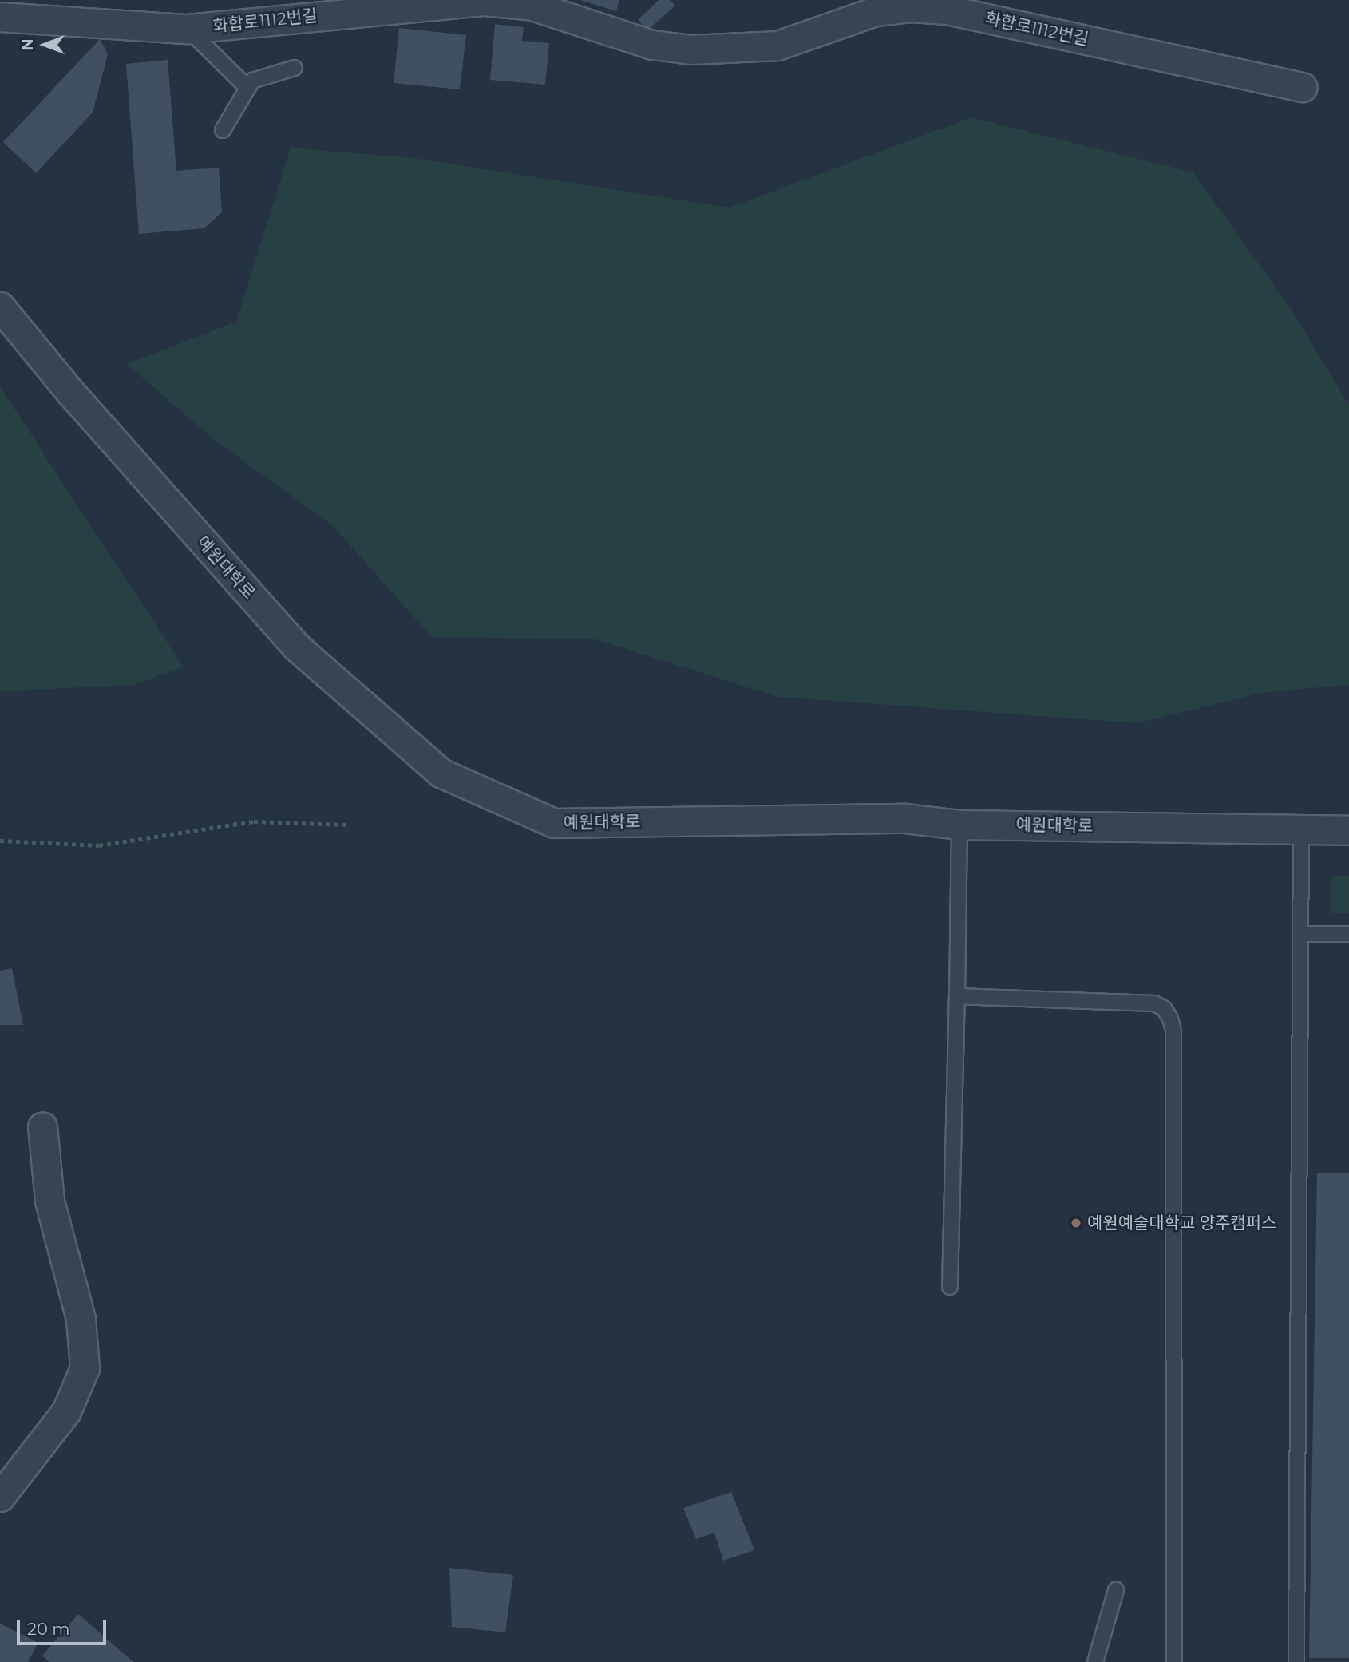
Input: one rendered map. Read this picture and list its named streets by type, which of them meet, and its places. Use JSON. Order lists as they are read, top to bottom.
{
  "streets": {
    "street": ["화합로1112번길", "예원대학로"]
  },
  "places": ["예원예술대학교 양주캠퍼스"],
  "scale_bar": "20 m",
  "north": "left"
}
